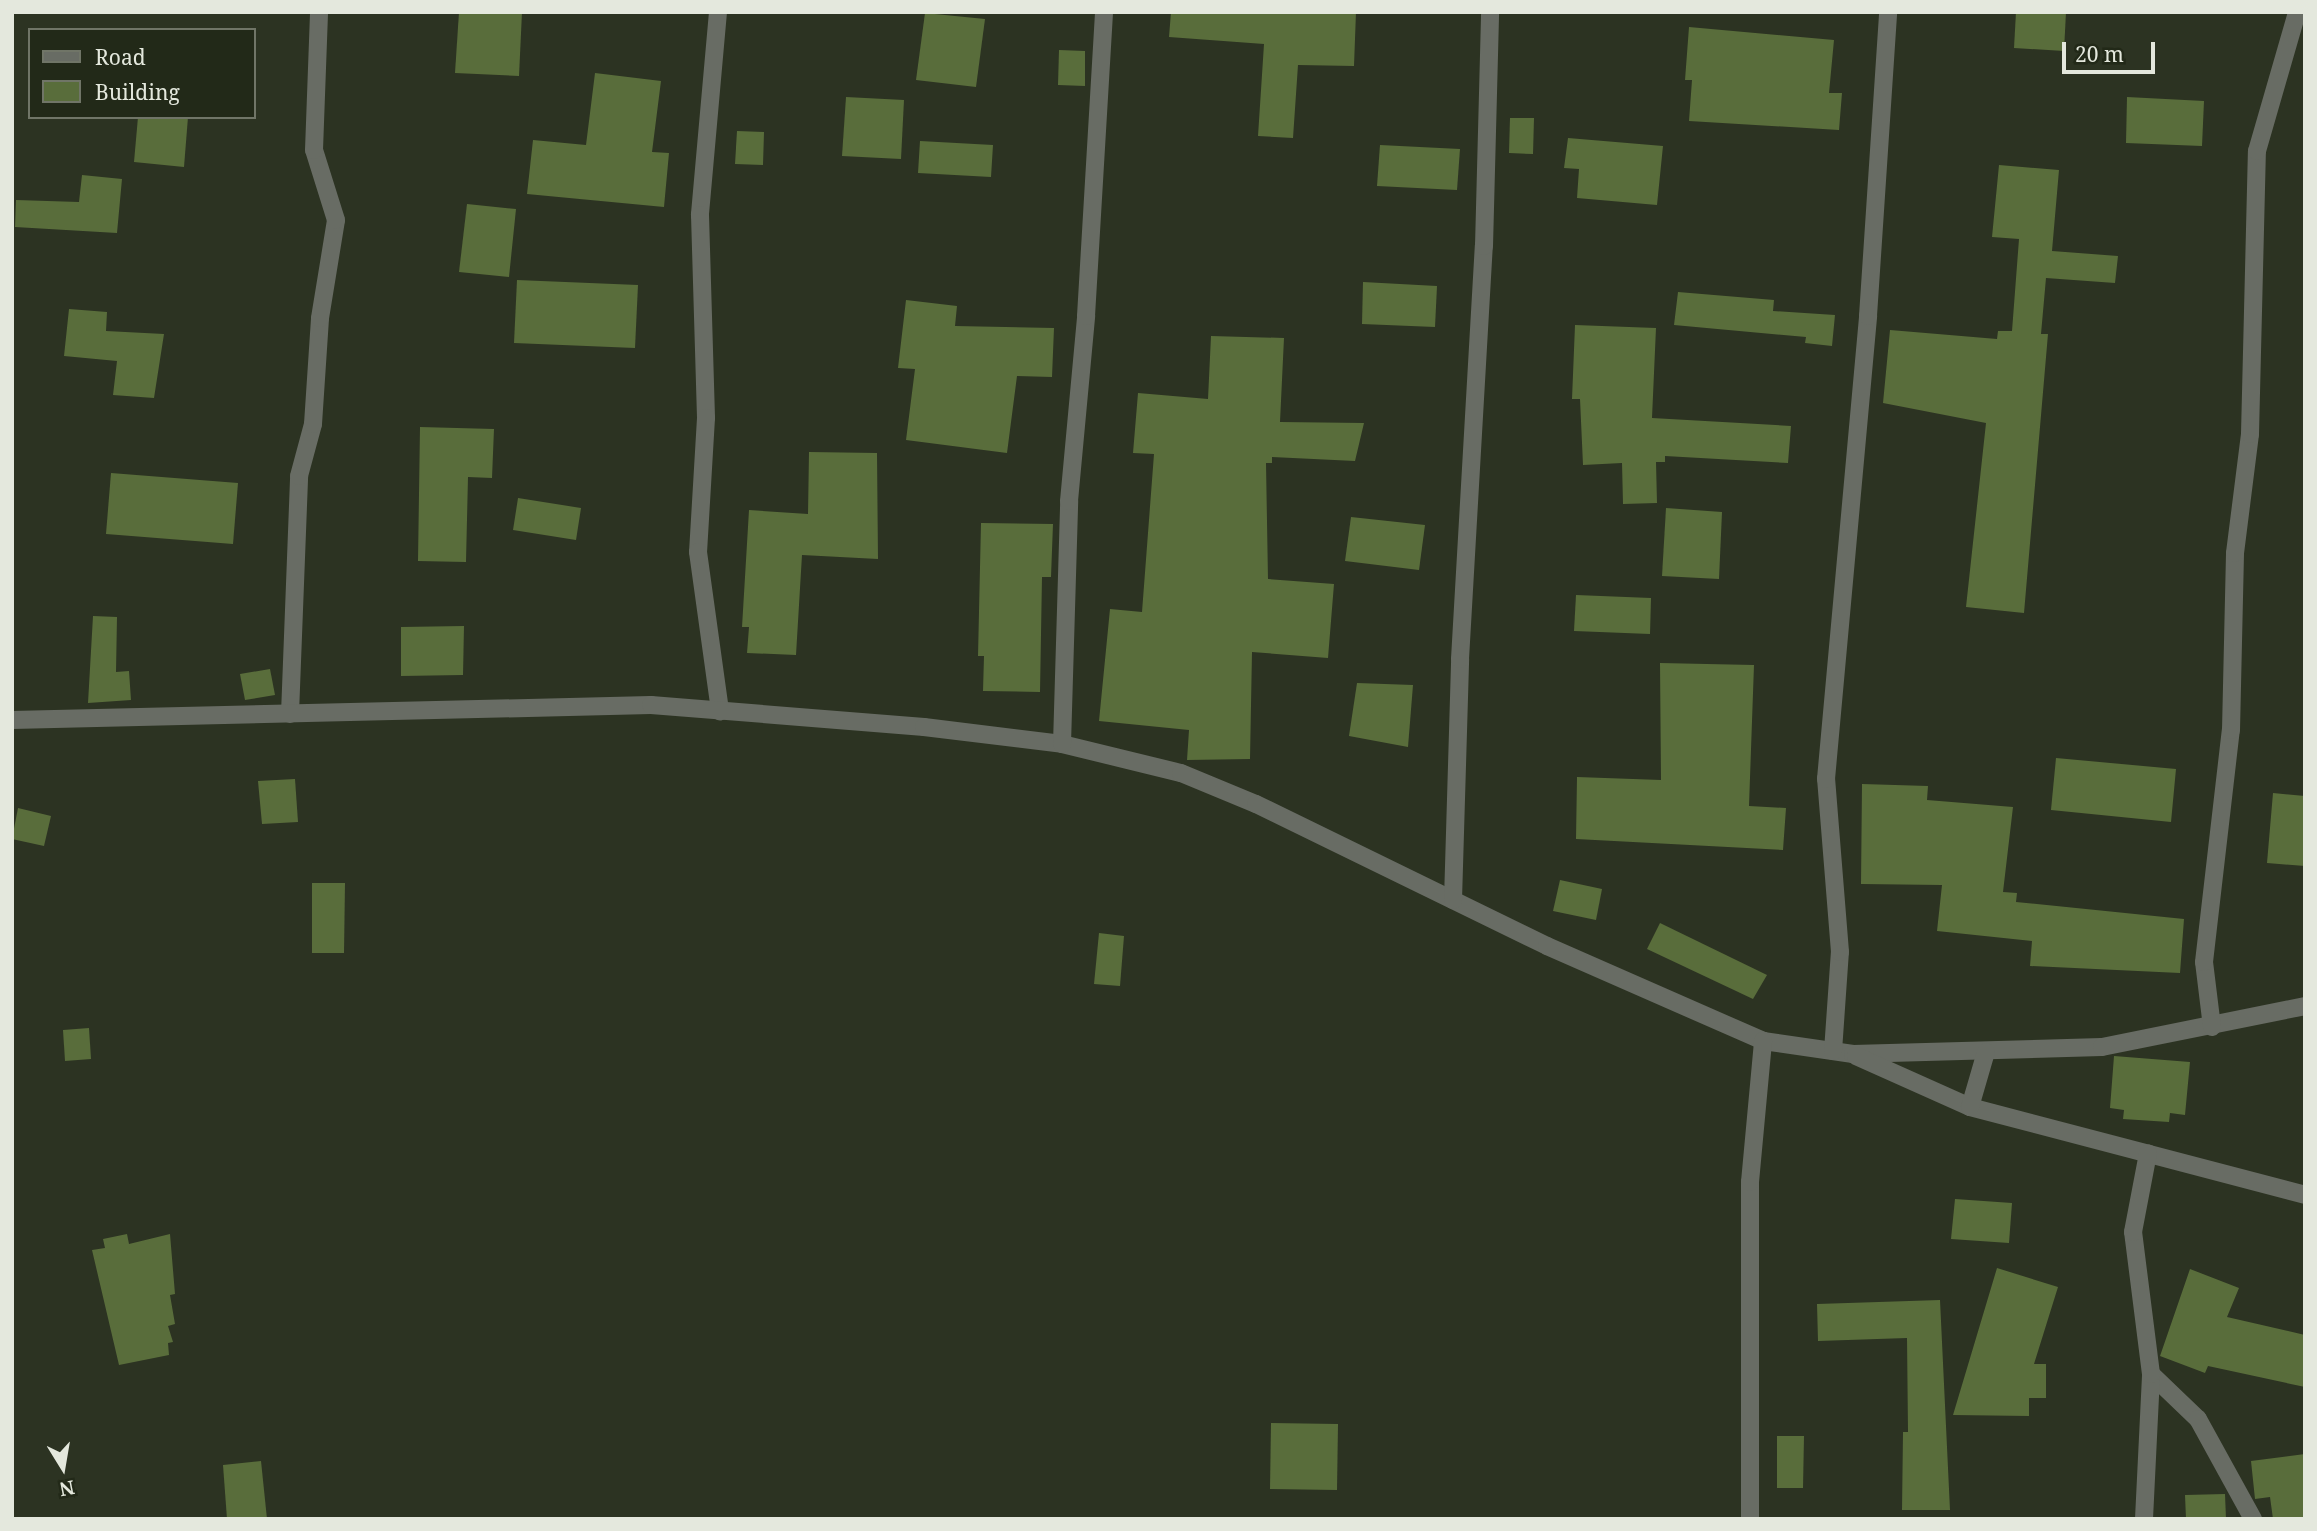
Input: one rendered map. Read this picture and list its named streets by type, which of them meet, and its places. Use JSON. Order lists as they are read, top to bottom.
{
  "legend": ["Road", "Building"],
  "scale_bar": "20 m",
  "north": "bottom"
}
